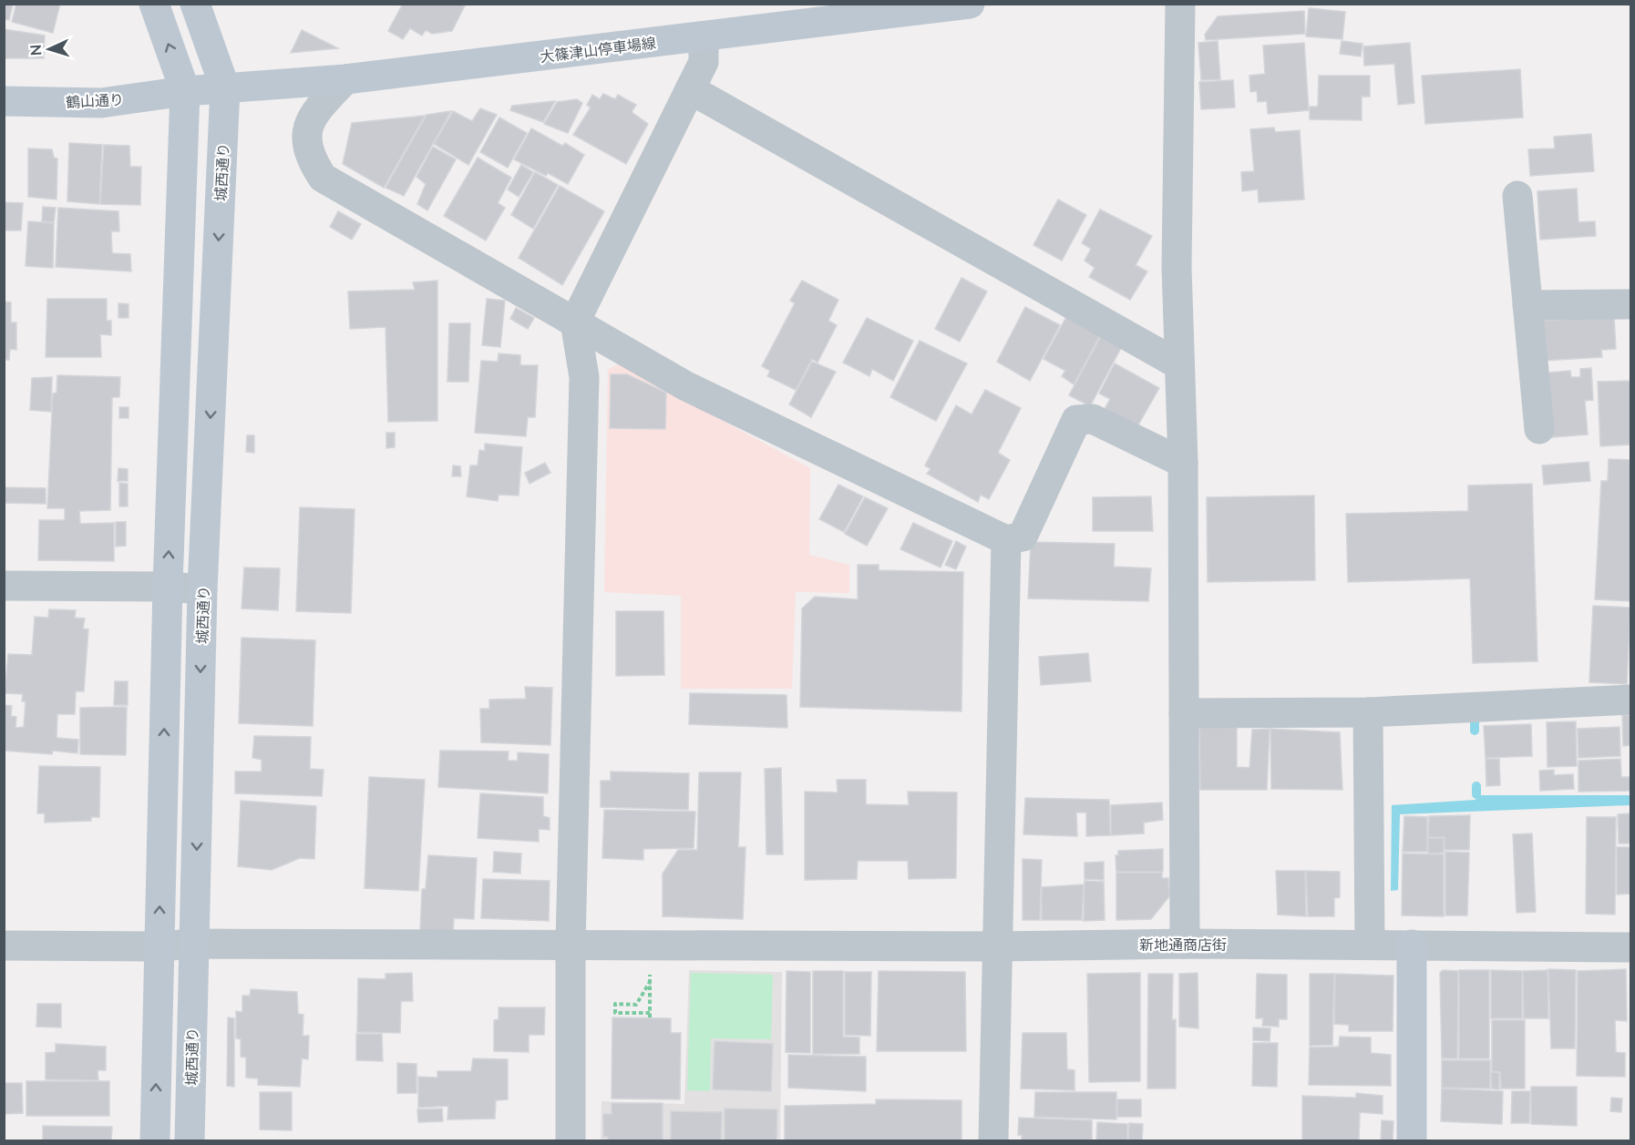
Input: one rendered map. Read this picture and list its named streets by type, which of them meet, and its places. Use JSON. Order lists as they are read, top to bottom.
{
  "streets": {
    "street": [
      "大篠津山停車場線",
      "鶴山通り",
      "城西通り",
      "新地通商店街"
    ]
  },
  "crossings": [
    ["大篠津山停車場線", "鶴山通り"],
    ["大篠津山停車場線", "城西通り"],
    ["城西通り", "新地通商店街"]
  ],
  "north": "left"
}
